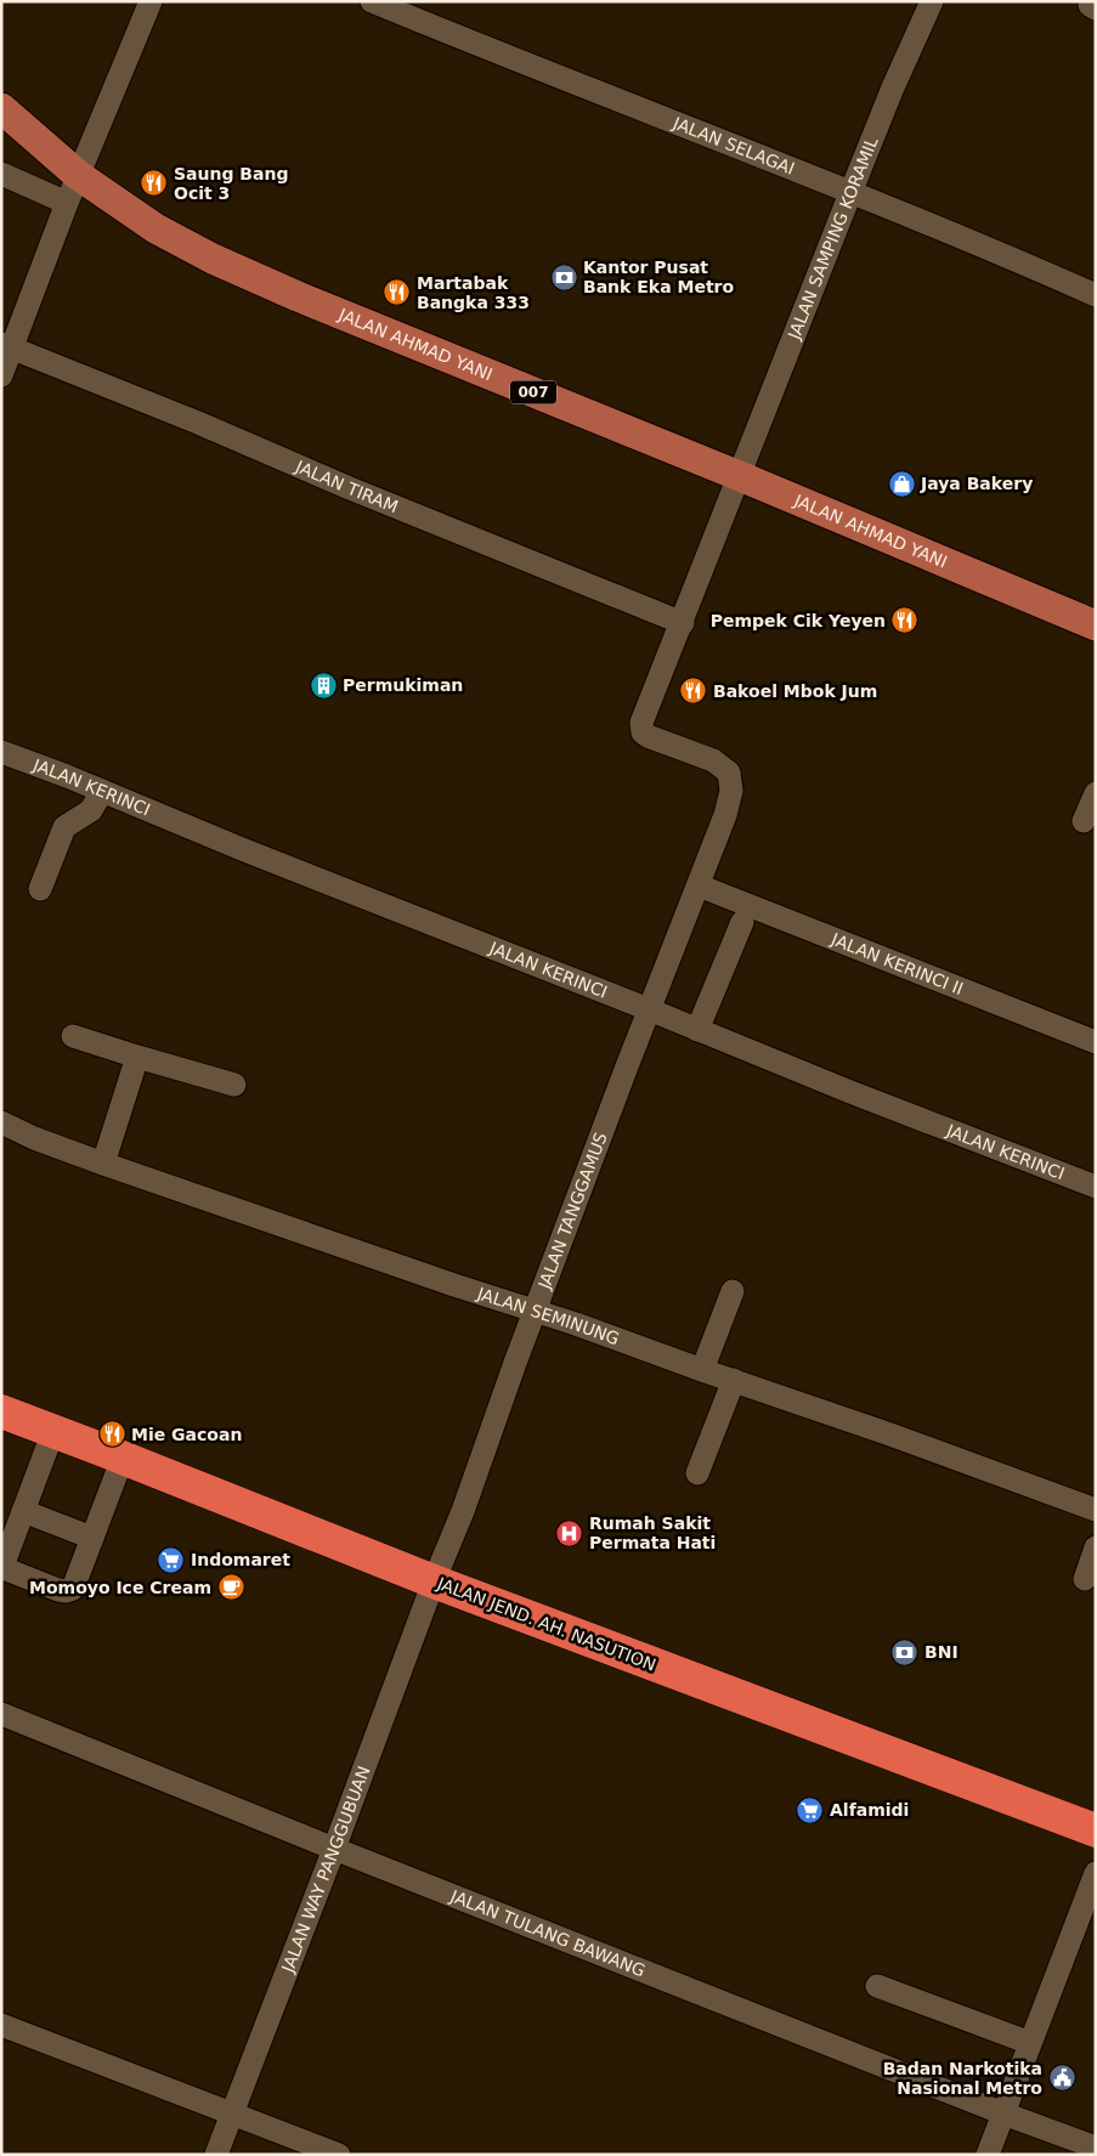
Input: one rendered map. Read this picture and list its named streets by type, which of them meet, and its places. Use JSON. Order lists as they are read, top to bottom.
{
  "streets": {
    "highway": ["JALAN JEND. AH. NASUTION"],
    "main road": ["JALAN AHMAD YANI", "007"],
    "street": [
      "JALAN SELAGAI",
      "JALAN SAMPING KORAMIL",
      "JALAN TIRAM",
      "JALAN KERINCI",
      "JALAN KERINCI II",
      "JALAN TANGGAMUS",
      "JALAN SEMINUNG",
      "JALAN WAY PANGGUBUAN",
      "JALAN TULANG BAWANG"
    ]
  },
  "crossings": [
    ["JALAN SELAGAI", "JALAN SAMPING KORAMIL"],
    ["JALAN SAMPING KORAMIL", "JALAN AHMAD YANI"],
    ["JALAN SAMPING KORAMIL", "JALAN TIRAM"],
    ["JALAN SAMPING KORAMIL", "JALAN TANGGAMUS"],
    ["JALAN TIRAM", "JALAN TANGGAMUS"],
    ["JALAN KERINCI", "JALAN TANGGAMUS"],
    ["JALAN KERINCI II", "JALAN TANGGAMUS"],
    ["JALAN TANGGAMUS", "JALAN SEMINUNG"],
    ["JALAN TANGGAMUS", "JALAN JEND. AH. NASUTION"],
    ["JALAN TANGGAMUS", "JALAN WAY PANGGUBUAN"],
    ["JALAN JEND. AH. NASUTION", "JALAN WAY PANGGUBUAN"],
    ["JALAN WAY PANGGUBUAN", "JALAN TULANG BAWANG"]
  ],
  "places": {
    "restaurant": [
      "Saung Bang Ocit 3",
      "Martabak Bangka 333",
      "Pempek Cik Yeyen",
      "Bakoel Mbok Jum",
      "Mie Gacoan"
    ],
    "bank": ["Kantor Pusat Bank Eka Metro", "BNI"],
    "shop": ["Jaya Bakery"],
    "building": ["Permukiman"],
    "hospital": ["Rumah Sakit Permata Hati"],
    "supermarket": ["Indomaret", "Alfamidi"],
    "cafe": ["Momoyo Ice Cream"],
    "public building": ["Badan Narkotika Nasional Metro"]
  }
}
